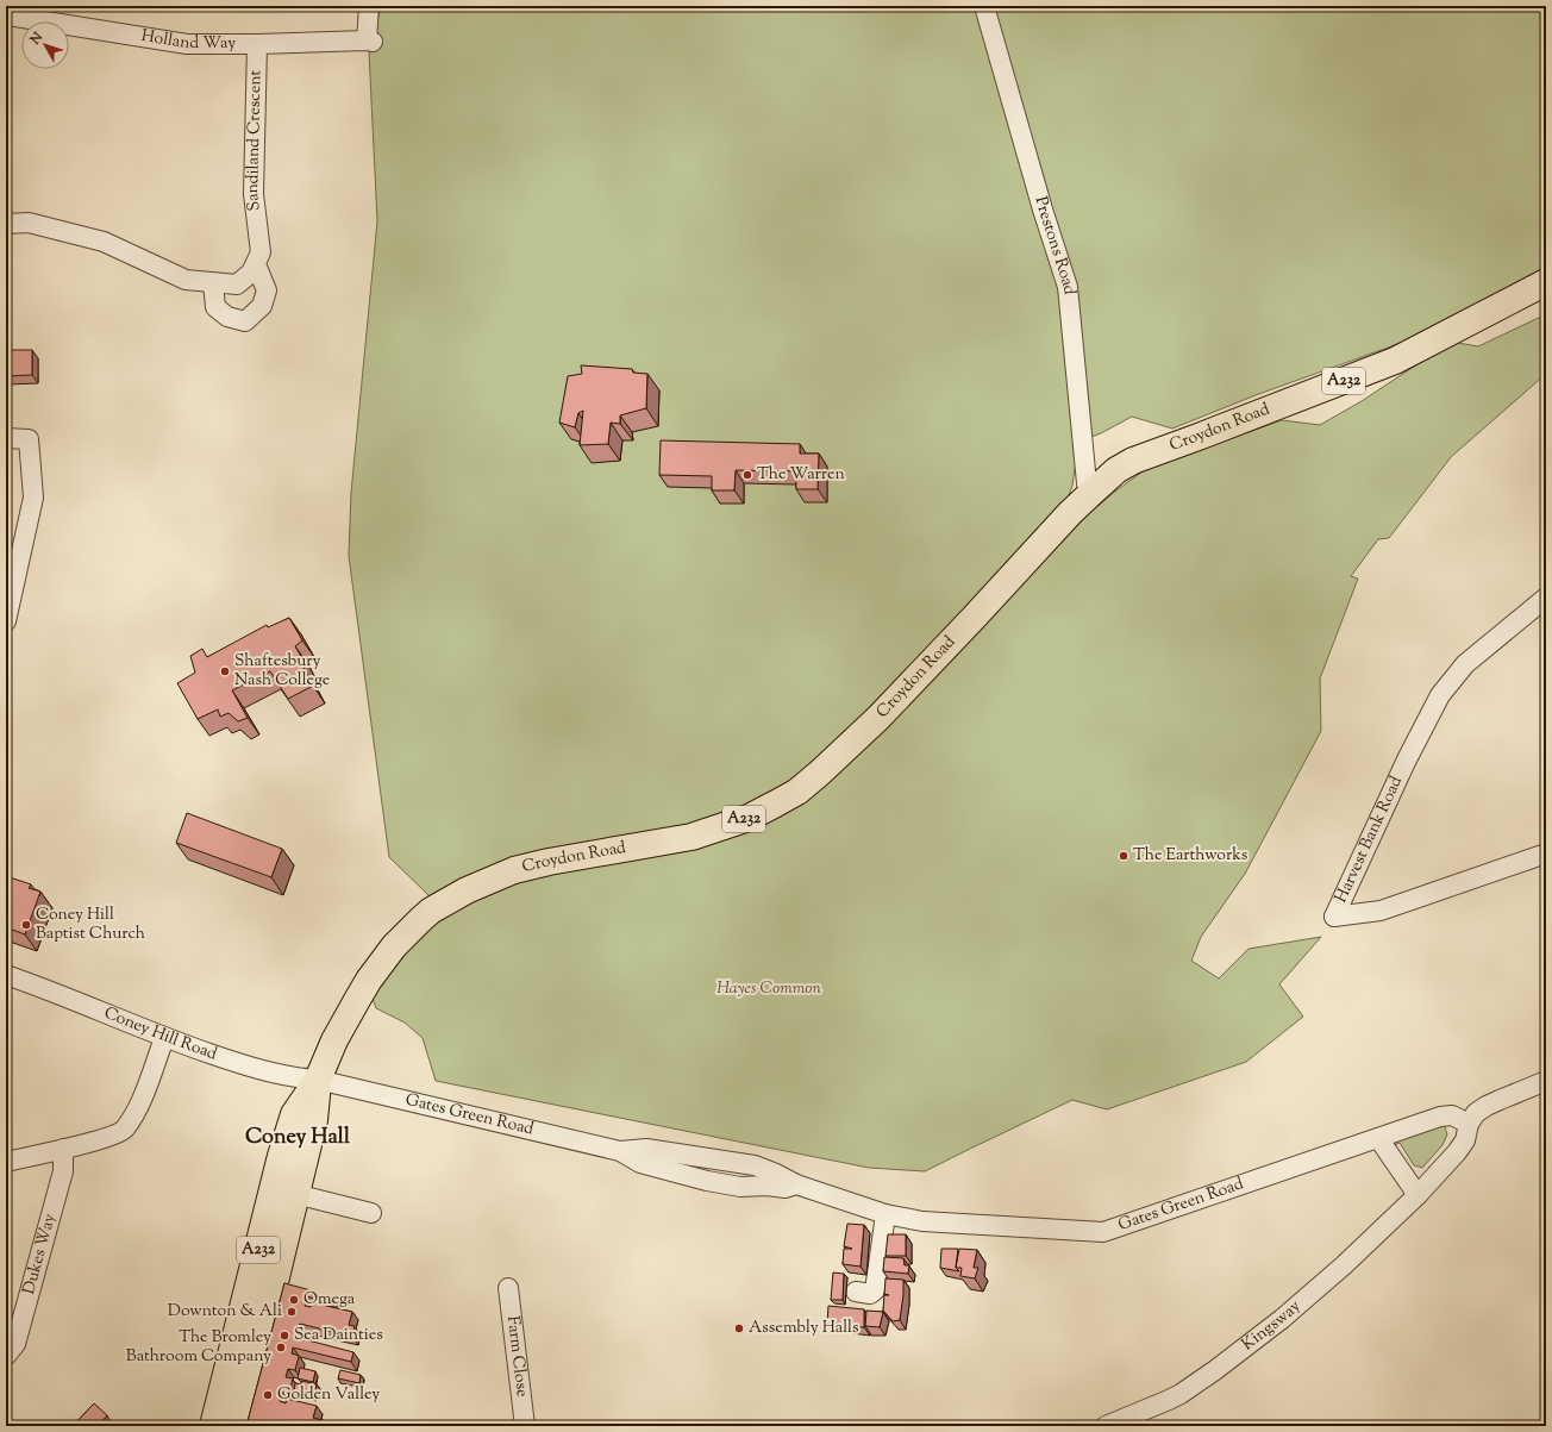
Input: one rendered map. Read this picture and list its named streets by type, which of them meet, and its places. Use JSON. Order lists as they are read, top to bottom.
{
  "streets": {
    "highway": ["A232", "Croydon Road"],
    "street": [
      "Holland Way",
      "Sandiland Crescent",
      "Prestons Road",
      "Harvest Bank Road",
      "Coney Hill Road",
      "Gates Green Road",
      "Dukes Way",
      "Kingsway",
      "Farm Close"
    ]
  },
  "crossings": [
    ["Holland Way", "Sandiland Crescent"],
    ["Prestons Road", "Croydon Road"],
    ["Croydon Road", "Coney Hill Road"],
    ["Croydon Road", "Gates Green Road"],
    ["Coney Hill Road", "Gates Green Road"],
    ["Gates Green Road", "Kingsway"]
  ],
  "districts": ["Coney Hall"],
  "parks": ["Hayes Common"],
  "places": [
    "The Warren",
    "Shaftesbury Nash College",
    "The Earthworks",
    "Coney Hill Baptist Church",
    "Omega",
    "Downton & Ali",
    "Assembly Halls",
    "Sea Dainties",
    "The Bromley Bathroom Company",
    "Golden Valley"
  ],
  "north": "top left"
}
